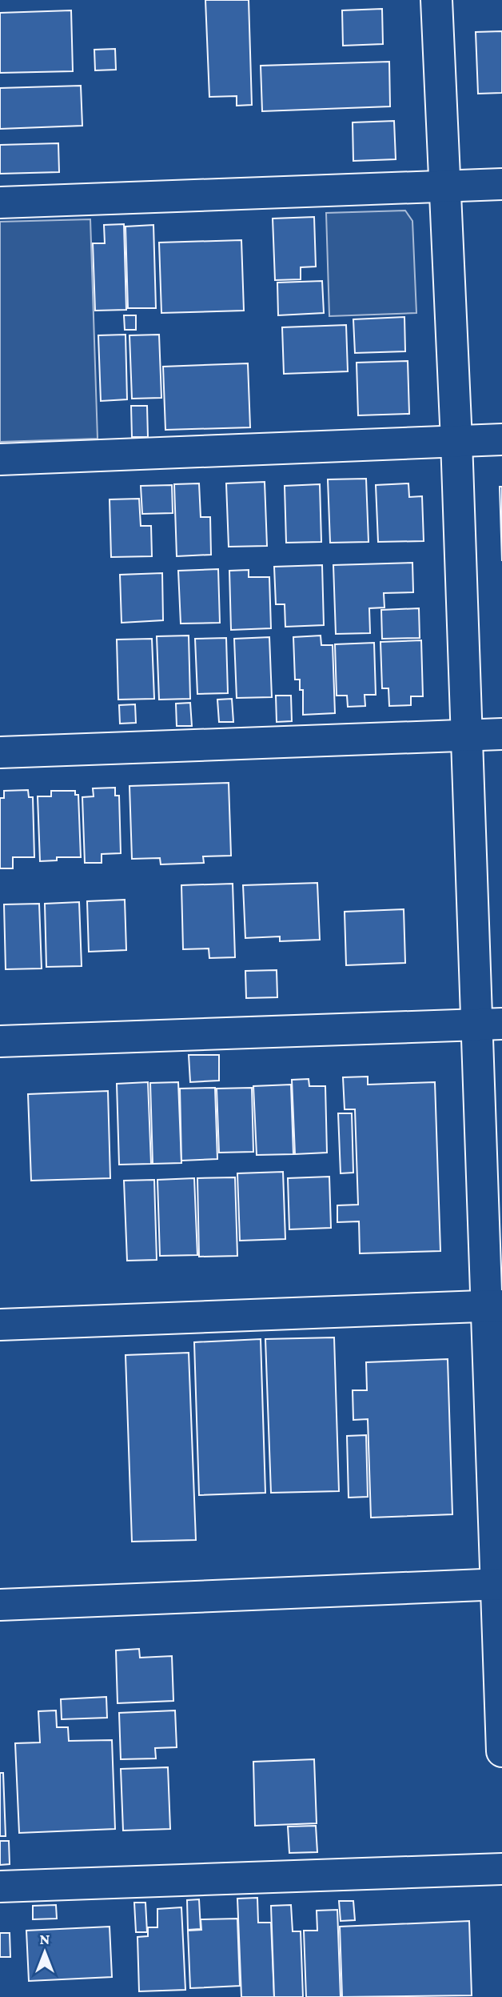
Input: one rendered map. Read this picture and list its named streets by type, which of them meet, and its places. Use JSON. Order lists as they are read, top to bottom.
{
  "north": "top"
}
